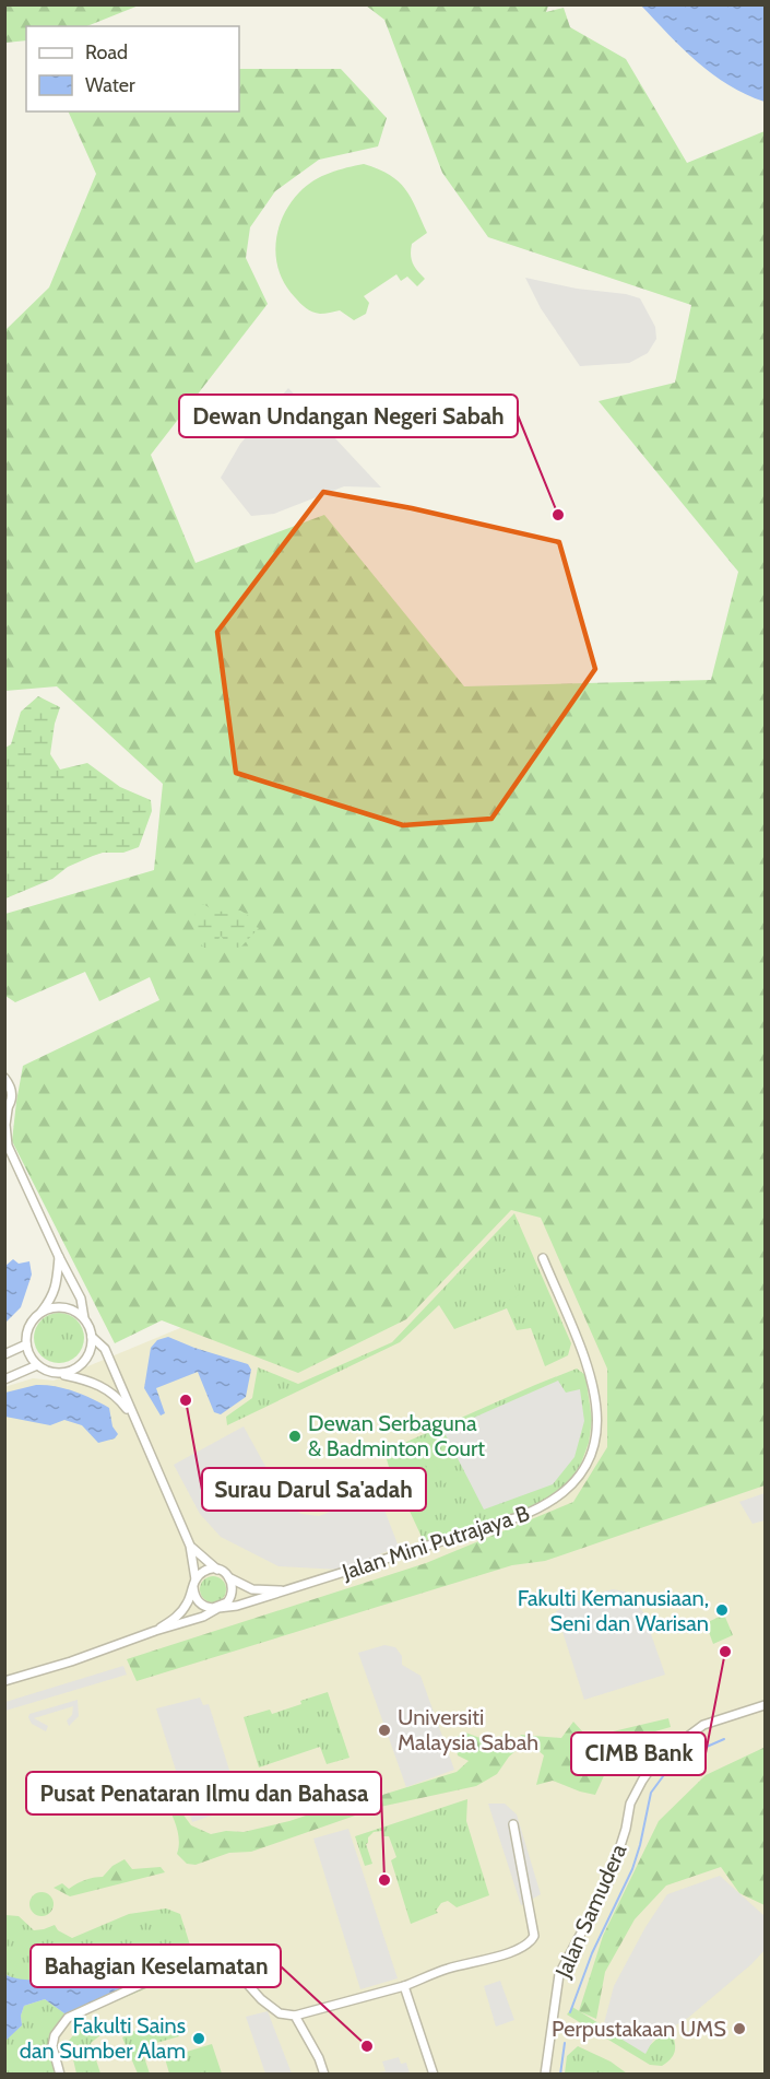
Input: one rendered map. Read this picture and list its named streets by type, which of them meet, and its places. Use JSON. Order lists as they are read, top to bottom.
{
  "streets": {
    "street": ["Jalan Mini Putrajaya B", "Jalan Samudera"]
  },
  "places": [
    "Dewan Undangan Negeri Sabah",
    "Surau Darul Sa'adah",
    "Dewan Serbaguna & Badminton Court",
    "Fakulti Kemanusiaan, Seni dan Warisan",
    "CIMB Bank",
    "Universiti Malaysia Sabah",
    "Pusat Penataran Ilmu dan Bahasa",
    "Perpustakaan UMS",
    "Fakulti Sains dan Sumber Alam",
    "Bahagian Keselamatan"
  ],
  "legend": ["Road", "Water"]
}
